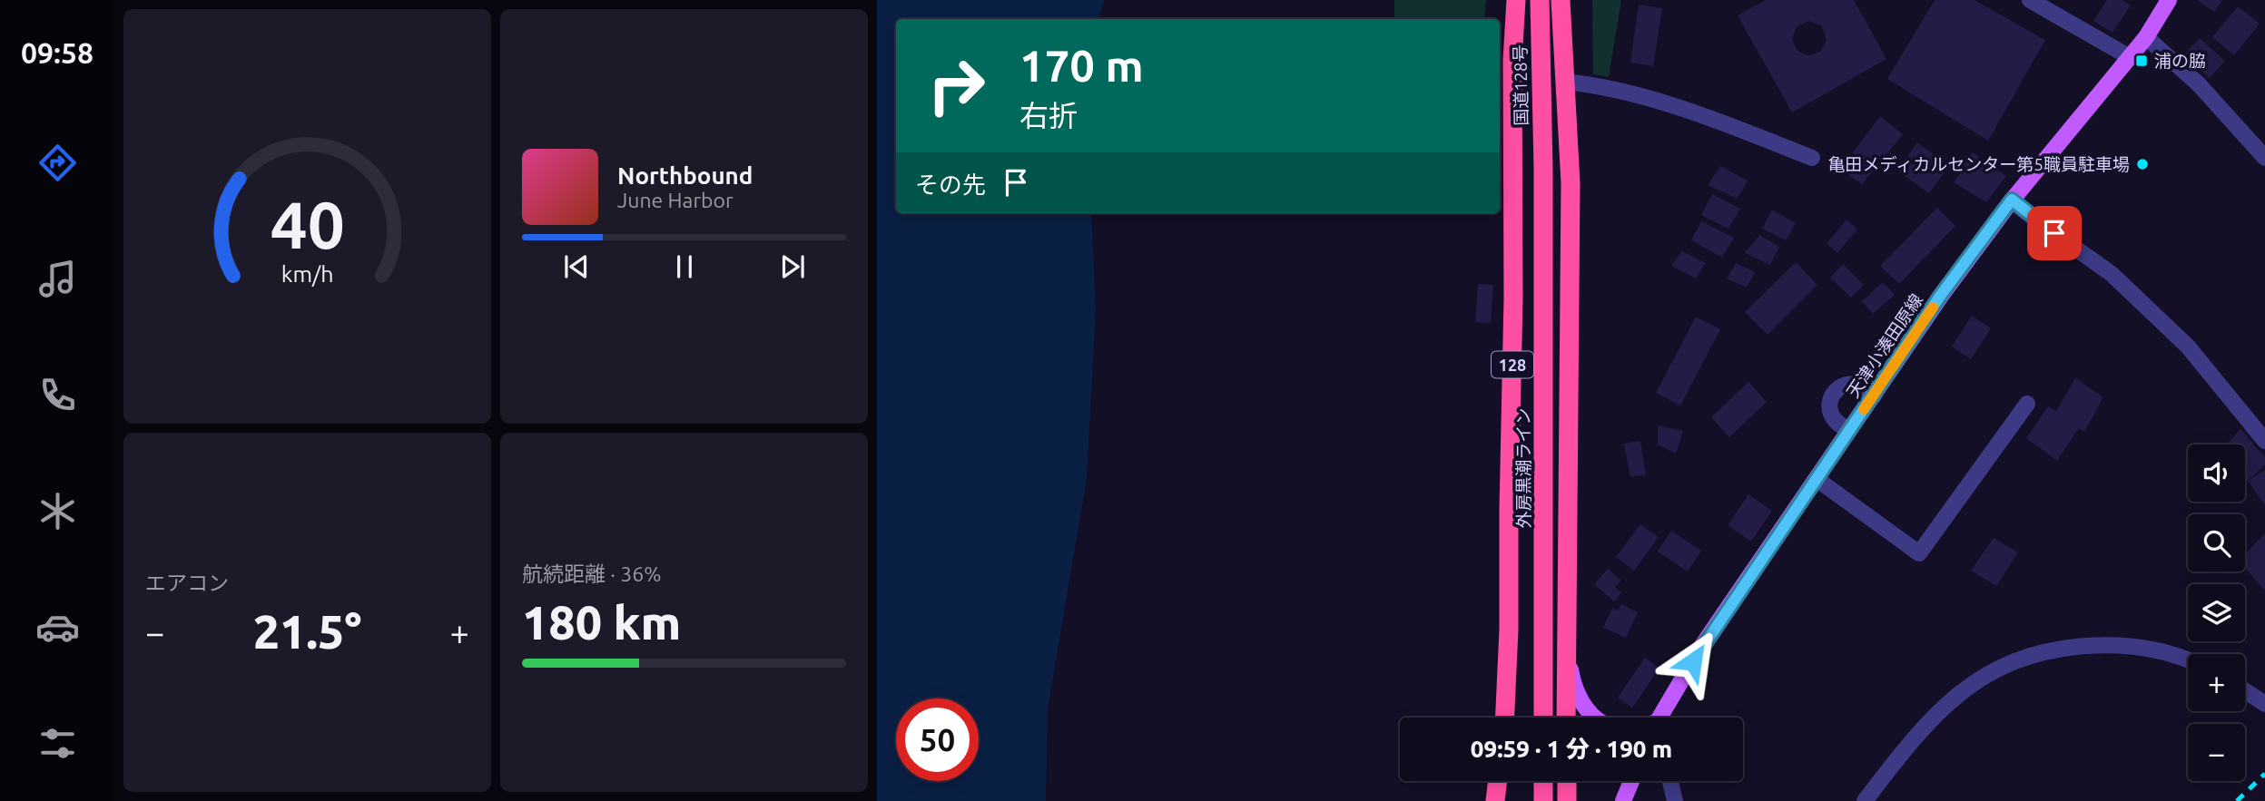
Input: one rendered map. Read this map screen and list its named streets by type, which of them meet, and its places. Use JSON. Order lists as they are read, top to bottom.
{
  "streets": {
    "highway": ["国道128号", "128", "外房黒潮ライン"],
    "main road": ["天津小湊田原線"]
  },
  "crossings": [
    ["国道128号", "外房黒潮ライン"]
  ],
  "places": {
    "transit": ["浦の脇"],
    "other": ["亀田メディカルセンター第5職員駐車場"]
  },
  "page": {
    "tabs": "09:58",
    "turn": ["170 m", "右折"],
    "song": ["Northbound", "June Harbor"],
    "then": "その先",
    "tile": [
      "エアコン",
      ["航続距離 · 36%", "180 km"]
    ],
    "map_buttons": ["+", "−"],
    "heat": ["−", "21.5°", "+"],
    "limit": "50",
    "trip": "09:59 · 1 分 · 190 m",
    "gauge": ["40", "km/h"]
  }
}
